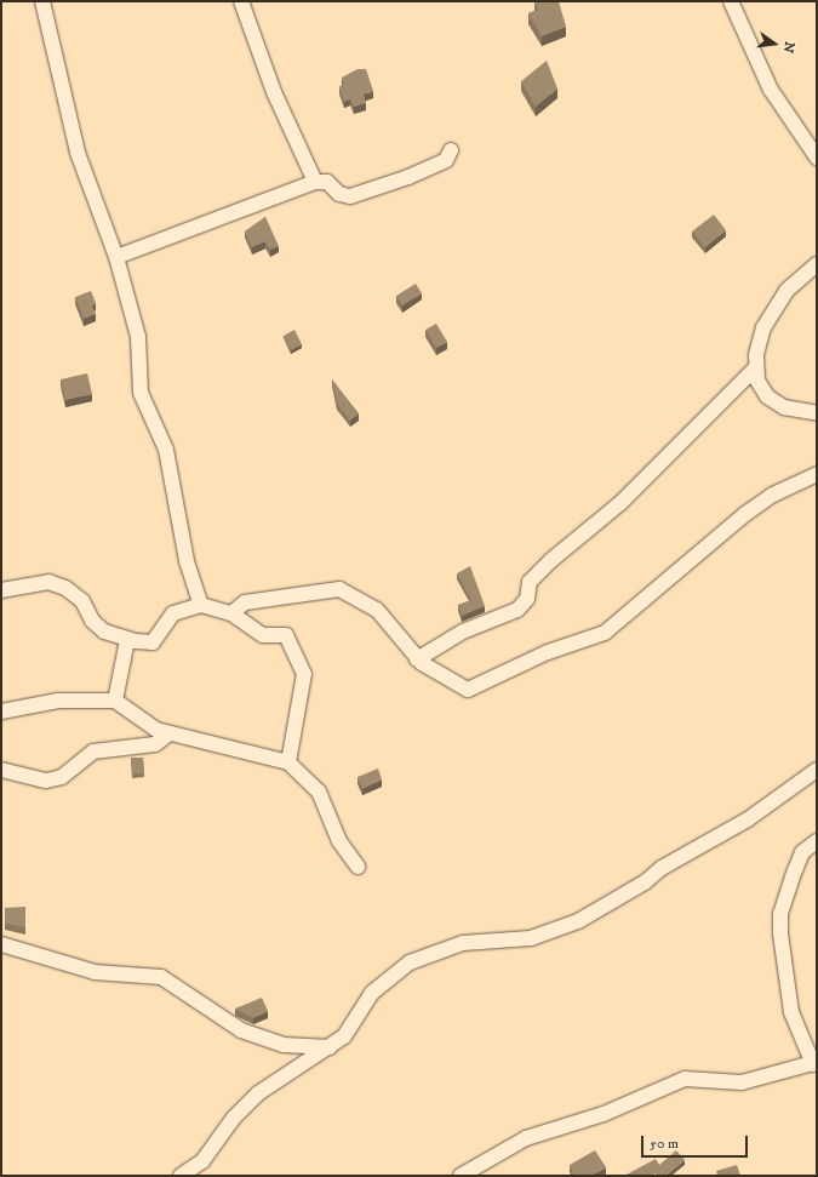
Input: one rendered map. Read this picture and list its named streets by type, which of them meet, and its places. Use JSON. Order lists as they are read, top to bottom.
{
  "scale_bar": "50 m",
  "north": "right"
}
